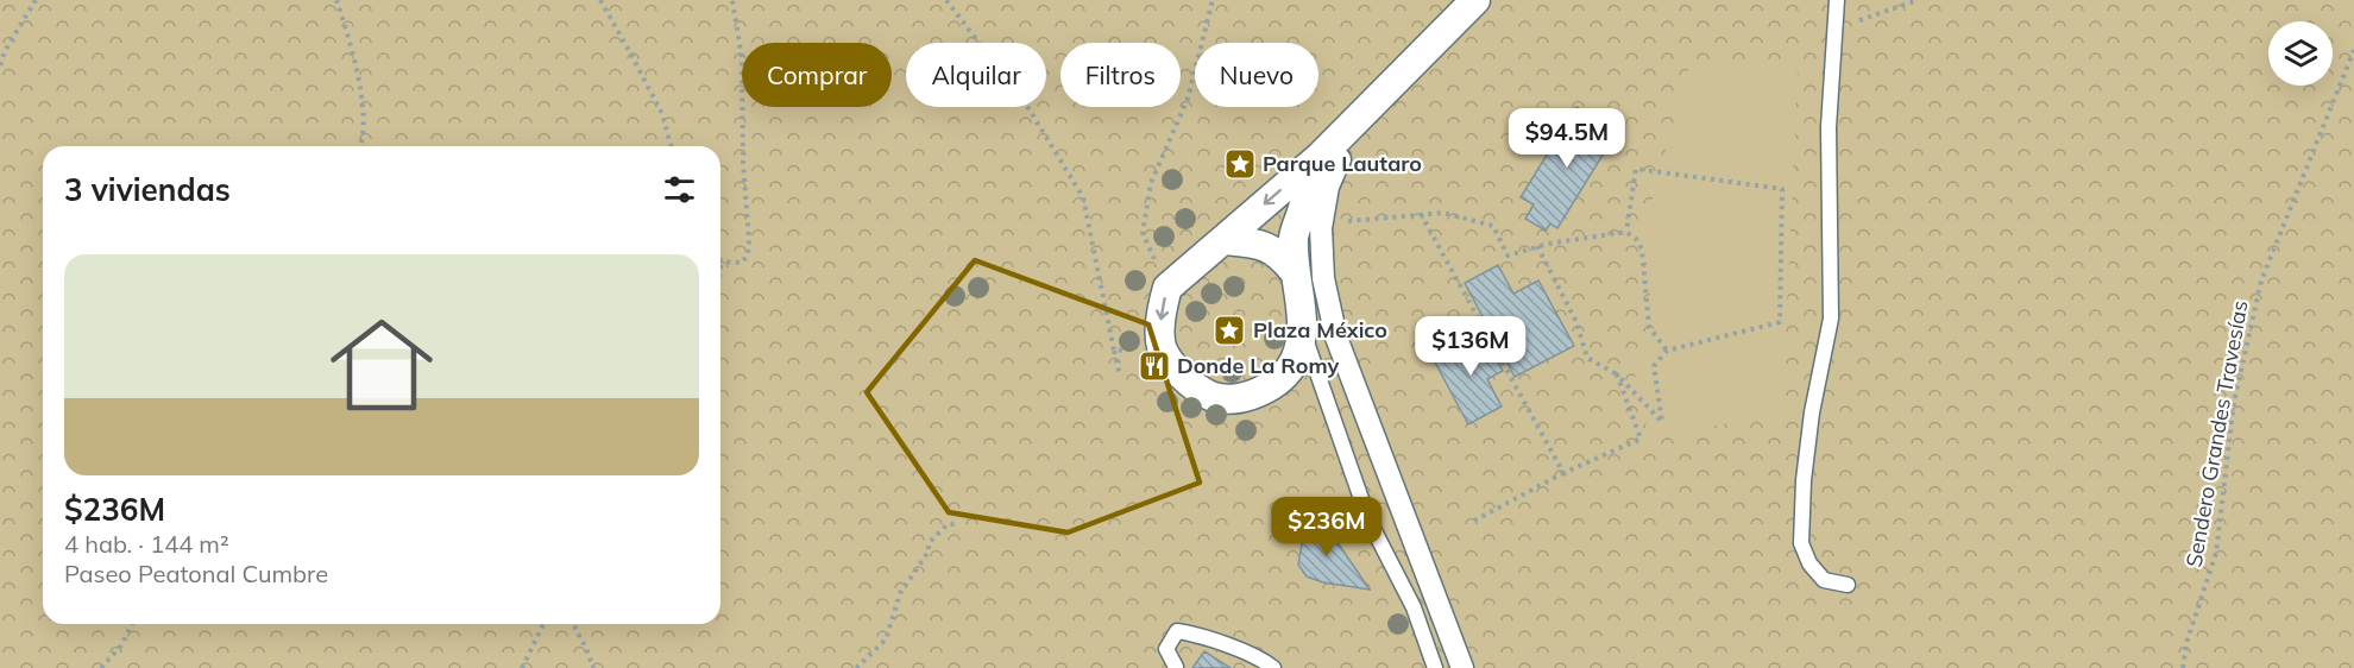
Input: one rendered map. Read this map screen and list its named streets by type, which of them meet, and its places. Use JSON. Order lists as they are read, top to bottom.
{
  "streets": {
    "path": ["Sendero Grandes Travesías"]
  },
  "places": {
    "place": ["Parque Lautaro", "Plaza México"],
    "restaurant": ["Donde La Romy"]
  },
  "page": {
    "chip": [
      "Comprar",
      "Alquilar",
      "Filtros",
      "Nuevo"
    ],
    "price": ["$94.5M", "$136M", "$236M"],
    "heading": "3 viviendas",
    "list": [
      {
        "name": "$236M",
        "note": "4 hab. · 144 m² · Paseo Peatonal Cumbre"
      }
    ]
  }
}
